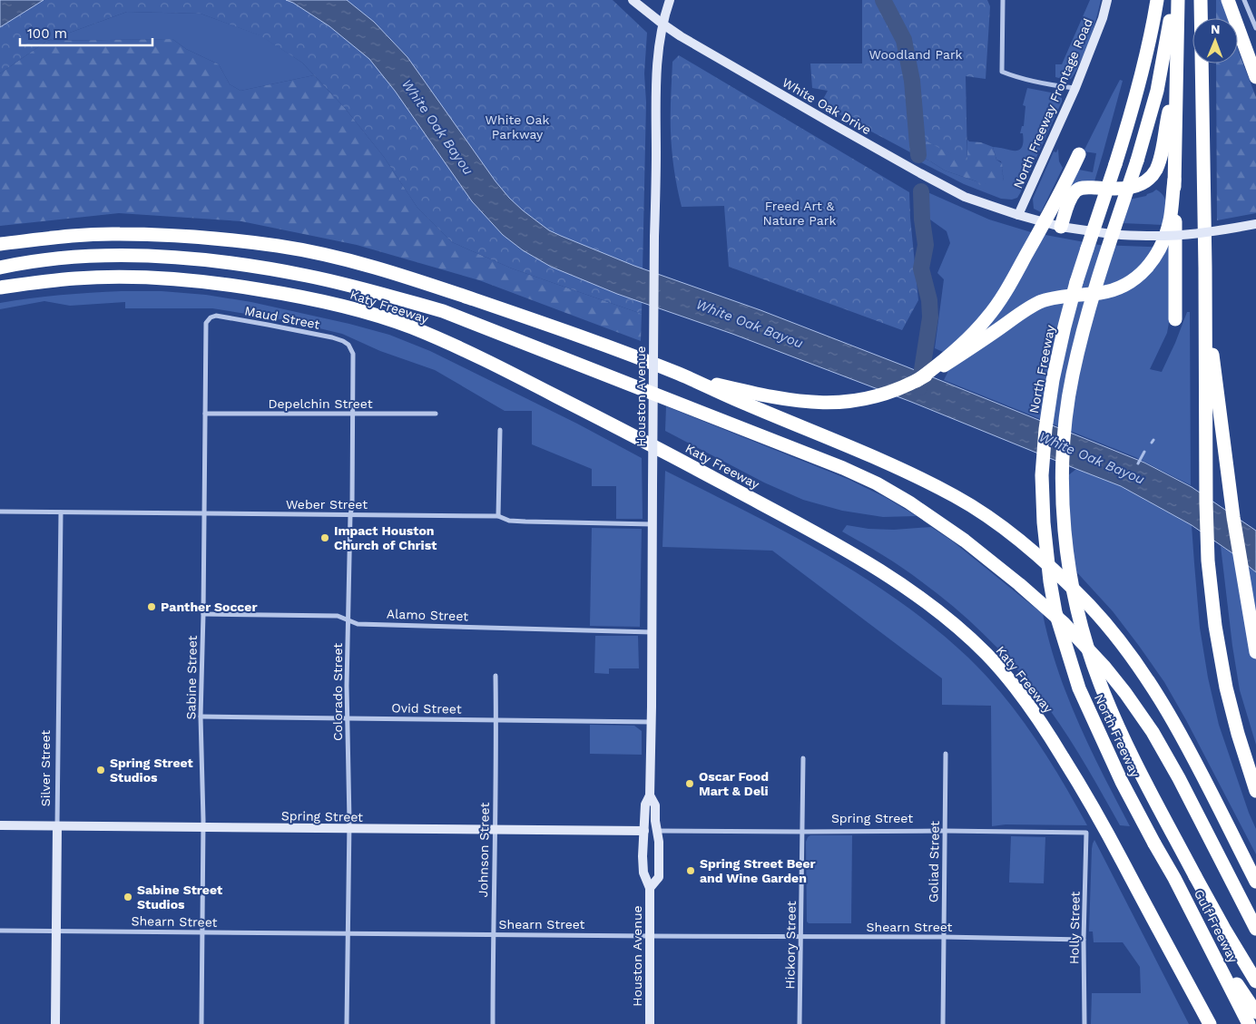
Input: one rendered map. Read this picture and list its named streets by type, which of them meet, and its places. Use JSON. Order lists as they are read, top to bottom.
{
  "streets": {
    "highway": ["Katy Freeway", "North Freeway", "Gulf Freeway"],
    "main road": [
      "North Freeway Frontage Road",
      "White Oak Drive",
      "Houston Avenue",
      "Silver Street",
      "Spring Street"
    ],
    "street": [
      "Maud Street",
      "Depelchin Street",
      "Weber Street",
      "Alamo Street",
      "Sabine Street",
      "Colorado Street",
      "Ovid Street",
      "Johnson Street",
      "Goliad Street",
      "Shearn Street",
      "Holly Street",
      "Hickory Street"
    ]
  },
  "crossings": [
    ["North Freeway Frontage Road", "White Oak Drive"],
    ["White Oak Drive", "Houston Avenue"],
    ["Maud Street", "Sabine Street"],
    ["Maud Street", "Colorado Street"],
    ["North Freeway", "Gulf Freeway"],
    ["Houston Avenue", "Weber Street"],
    ["Houston Avenue", "Alamo Street"],
    ["Houston Avenue", "Ovid Street"],
    ["Houston Avenue", "Spring Street"],
    ["Houston Avenue", "Shearn Street"],
    ["Depelchin Street", "Sabine Street"],
    ["Depelchin Street", "Colorado Street"],
    ["Weber Street", "Sabine Street"],
    ["Weber Street", "Colorado Street"],
    ["Weber Street", "Silver Street"],
    ["Alamo Street", "Sabine Street"],
    ["Alamo Street", "Colorado Street"],
    ["Sabine Street", "Ovid Street"],
    ["Sabine Street", "Spring Street"],
    ["Sabine Street", "Shearn Street"],
    ["Colorado Street", "Ovid Street"],
    ["Colorado Street", "Spring Street"],
    ["Colorado Street", "Shearn Street"],
    ["Ovid Street", "Johnson Street"],
    ["Silver Street", "Spring Street"],
    ["Silver Street", "Shearn Street"],
    ["Spring Street", "Johnson Street"],
    ["Spring Street", "Goliad Street"],
    ["Spring Street", "Holly Street"],
    ["Spring Street", "Hickory Street"],
    ["Johnson Street", "Shearn Street"],
    ["Goliad Street", "Shearn Street"],
    ["Shearn Street", "Holly Street"],
    ["Shearn Street", "Hickory Street"]
  ],
  "water": ["White Oak Bayou"],
  "parks": ["Woodland Park", "White Oak Parkway", "Freed Art & Nature Park"],
  "places": [
    "Impact Houston Church of Christ",
    "Panther Soccer",
    "Spring Street Studios",
    "Oscar Food Mart & Deli",
    "Spring Street Beer and Wine Garden",
    "Sabine Street Studios"
  ],
  "scale_bar": "100 m",
  "north": "top"
}
